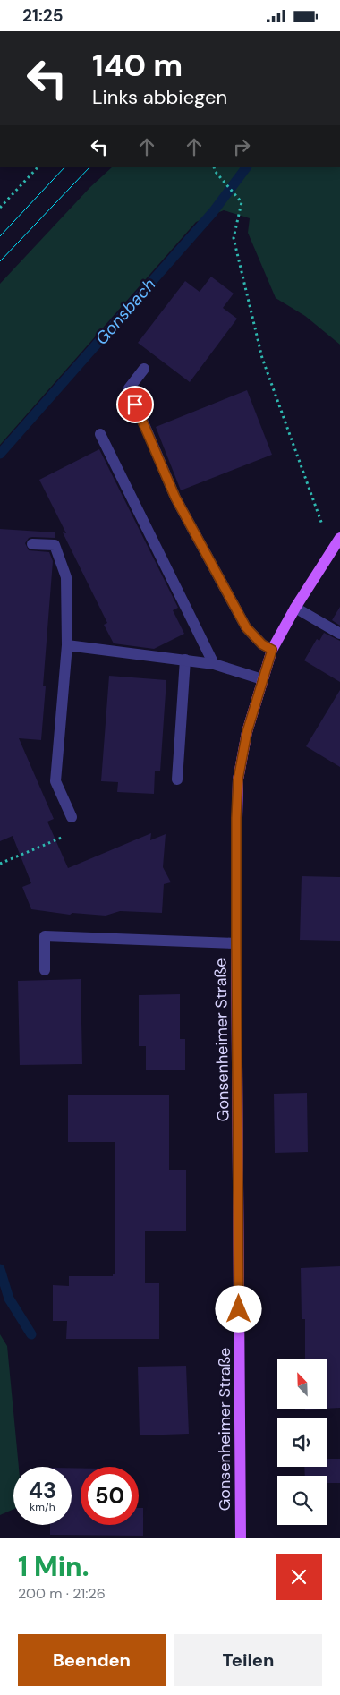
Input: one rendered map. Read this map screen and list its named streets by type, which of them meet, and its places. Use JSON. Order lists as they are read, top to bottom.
{
  "streets": {
    "main road": ["Gonsenheimer Straße"]
  },
  "water": ["Gonsbach"],
  "north": "top left",
  "page": {
    "status": "21:25",
    "turn": ["140 m", "Links abbiegen"],
    "speed": "43 km/h",
    "limit": "50",
    "heading": ["1 Min.", "200 m · 21:26"],
    "buttons": ["Beenden", "Teilen"]
  }
}
